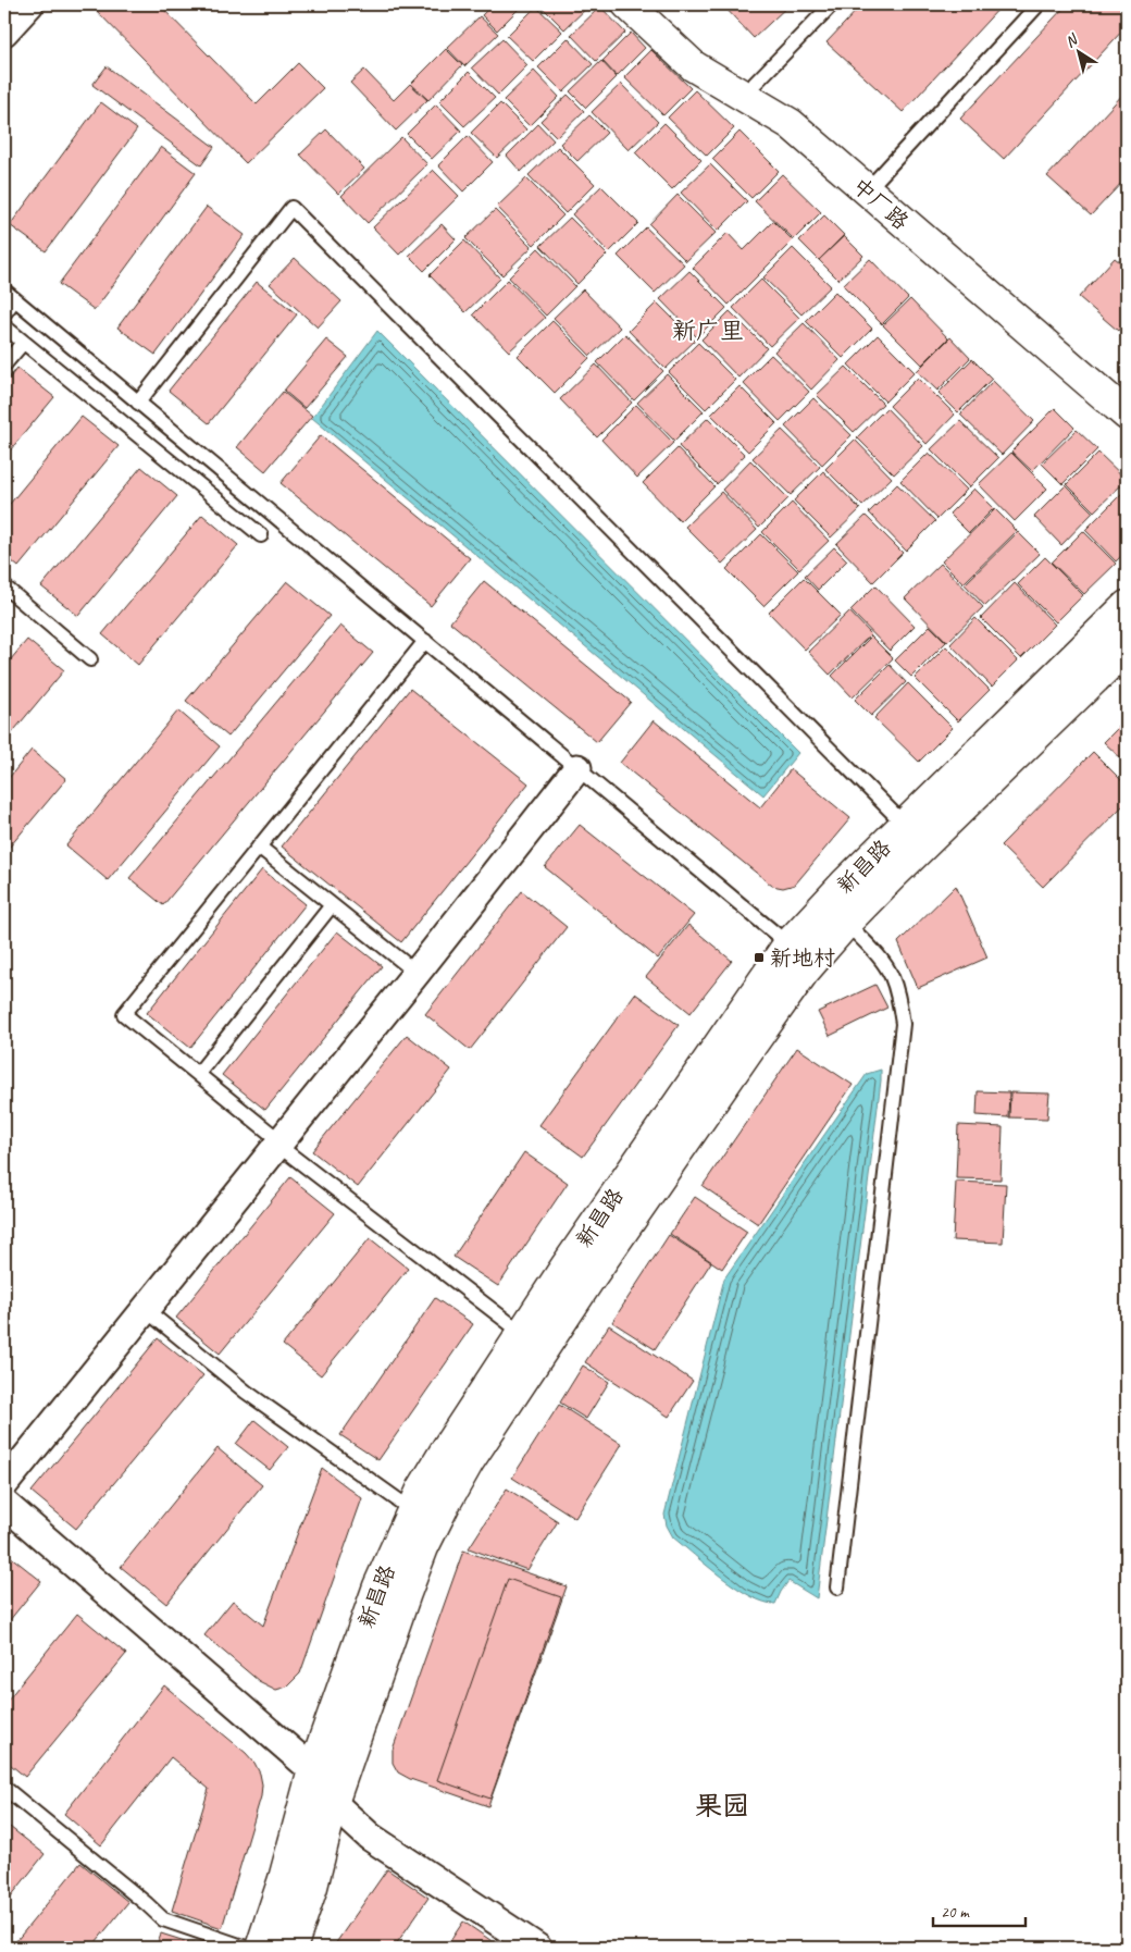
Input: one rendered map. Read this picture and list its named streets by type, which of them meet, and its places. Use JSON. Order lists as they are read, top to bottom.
{
  "streets": {
    "street": ["中厂路", "新昌路"]
  },
  "districts": ["新广里", "果园"],
  "places": {
    "transit": ["新地村"]
  },
  "scale_bar": "20 m",
  "north": "top left"
}
